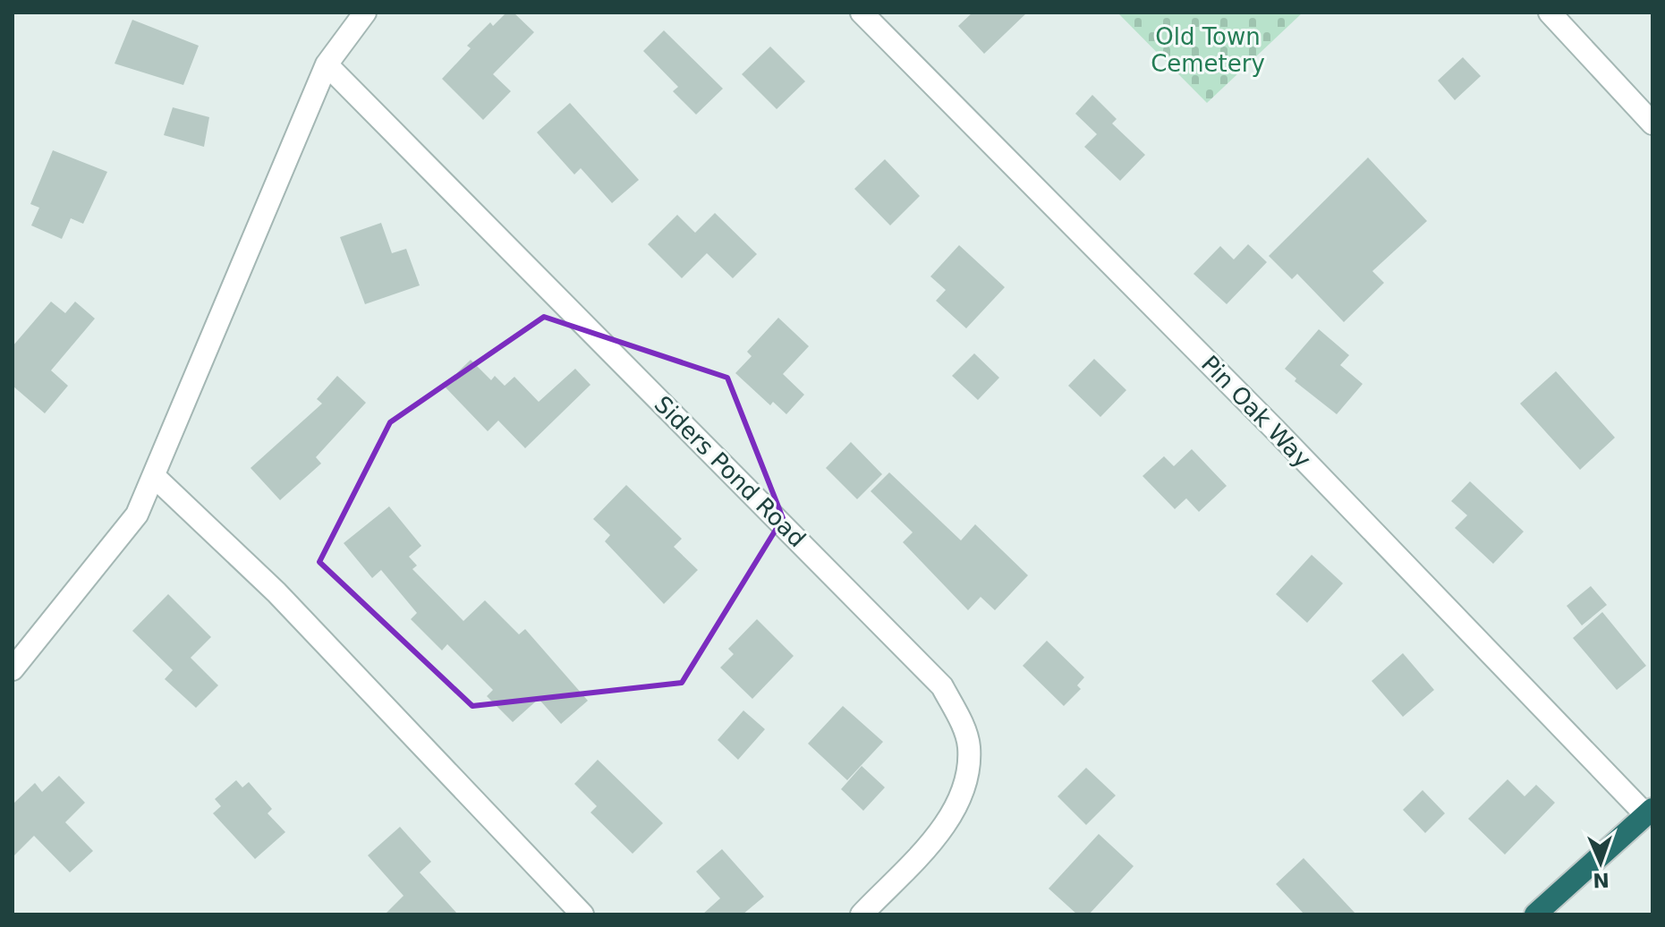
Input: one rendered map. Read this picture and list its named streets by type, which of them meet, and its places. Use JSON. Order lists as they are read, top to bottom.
{
  "streets": {
    "street": ["Pin Oak Way", "Siders Pond Road"]
  },
  "parks": ["Old Town Cemetery"],
  "north": "bottom"
}
